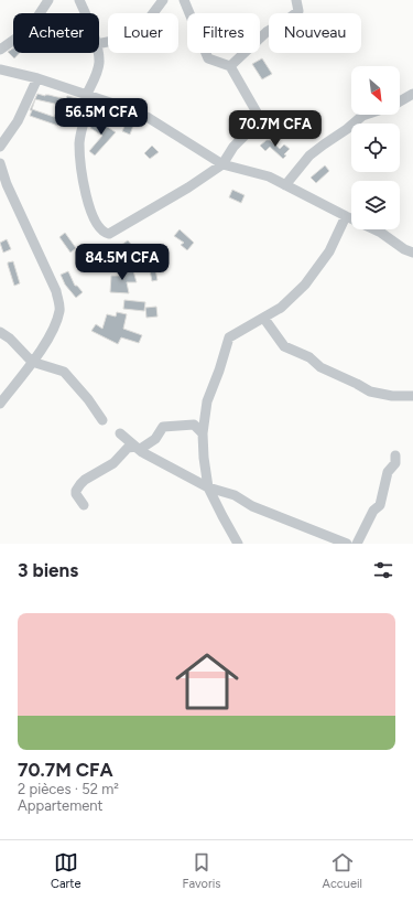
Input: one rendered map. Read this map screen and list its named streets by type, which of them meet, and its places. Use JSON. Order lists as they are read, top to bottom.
{
  "north": "bottom right",
  "page": {
    "chip": [
      "Acheter",
      "Louer",
      "Filtres",
      "Nouveau"
    ],
    "price": ["56.5M CFA", "70.7M CFA", "84.5M CFA"],
    "heading": "3 biens",
    "list": [
      {
        "name": "70.7M CFA",
        "note": "2 pièces · 52 m² · Appartement"
      }
    ],
    "tabs": ["Carte", "Favoris", "Accueil"]
  }
}
